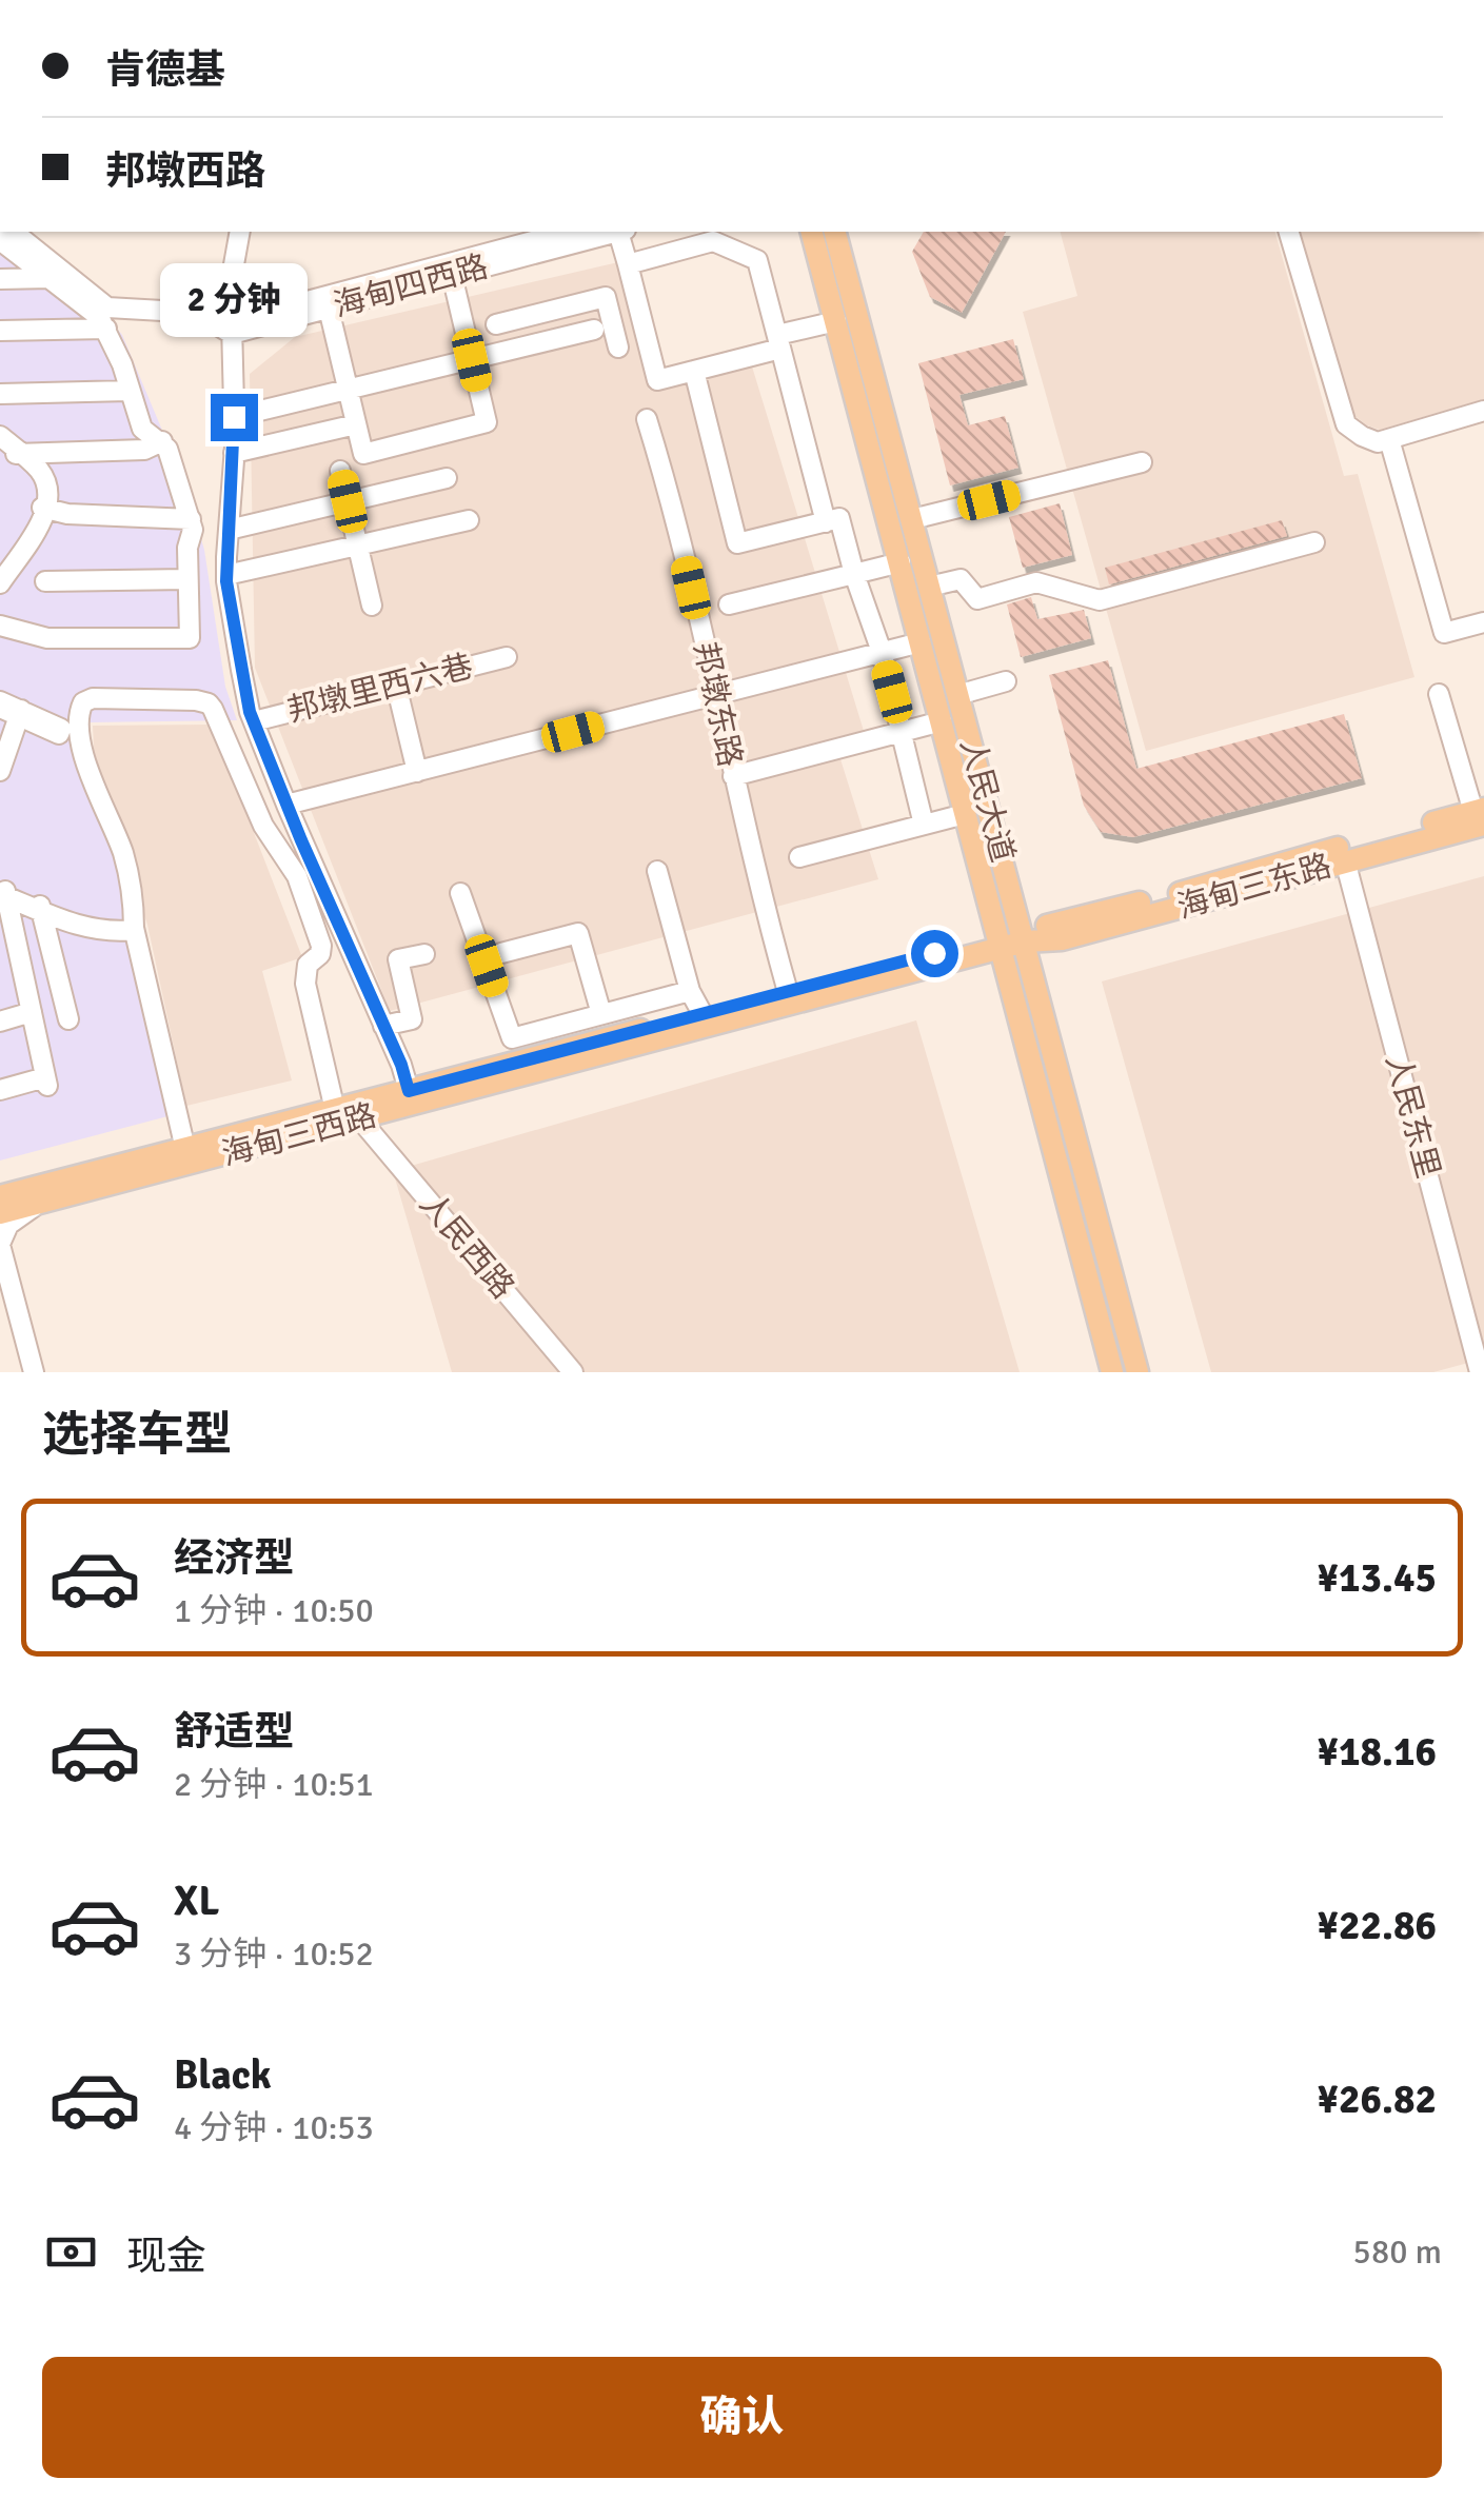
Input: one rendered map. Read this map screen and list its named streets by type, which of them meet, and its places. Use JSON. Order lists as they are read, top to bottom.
{
  "streets": {
    "main road": ["人民大道", "海甸三东路", "海甸三西路"],
    "street": [
      "海甸四西路",
      "邦墩里西六巷",
      "邦墩东路",
      "人民东里",
      "人民西路"
    ]
  },
  "crossings": [
    ["邦墩东路", "海甸三西路"],
    ["人民大道", "海甸三东路"],
    ["人民大道", "海甸三西路"],
    ["海甸三东路", "人民东里"],
    ["海甸三东路", "海甸三西路"],
    ["海甸三西路", "人民西路"]
  ],
  "page": {
    "banner": ["肯德基", "邦墩西路"],
    "bubble": "2 分钟",
    "heading": "选择车型",
    "list": [
      {
        "name": "经济型",
        "note": "1 分钟 · 10:50",
        "value": "¥13.45"
      },
      {
        "name": "舒适型",
        "note": "2 分钟 · 10:51",
        "value": "¥18.16"
      },
      {
        "name": "XL",
        "note": "3 分钟 · 10:52",
        "value": "¥22.86"
      },
      {
        "name": "Black",
        "note": "4 分钟 · 10:53",
        "value": "¥26.82"
      }
    ],
    "pay": ["现金", "580 m"],
    "buttons": "确认"
  }
}
